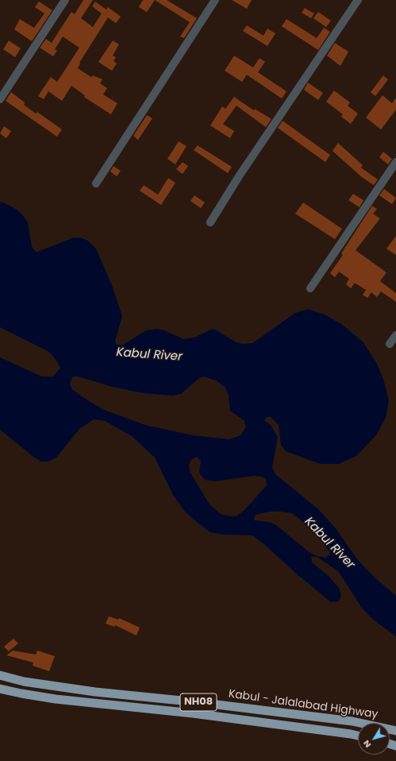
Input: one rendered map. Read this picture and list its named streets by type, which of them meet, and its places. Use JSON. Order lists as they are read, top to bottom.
{
  "streets": {
    "highway": ["NH08", "Kabul - Jalalabad Highway"]
  },
  "water": ["Kabul River"],
  "north": "bottom left"
}
